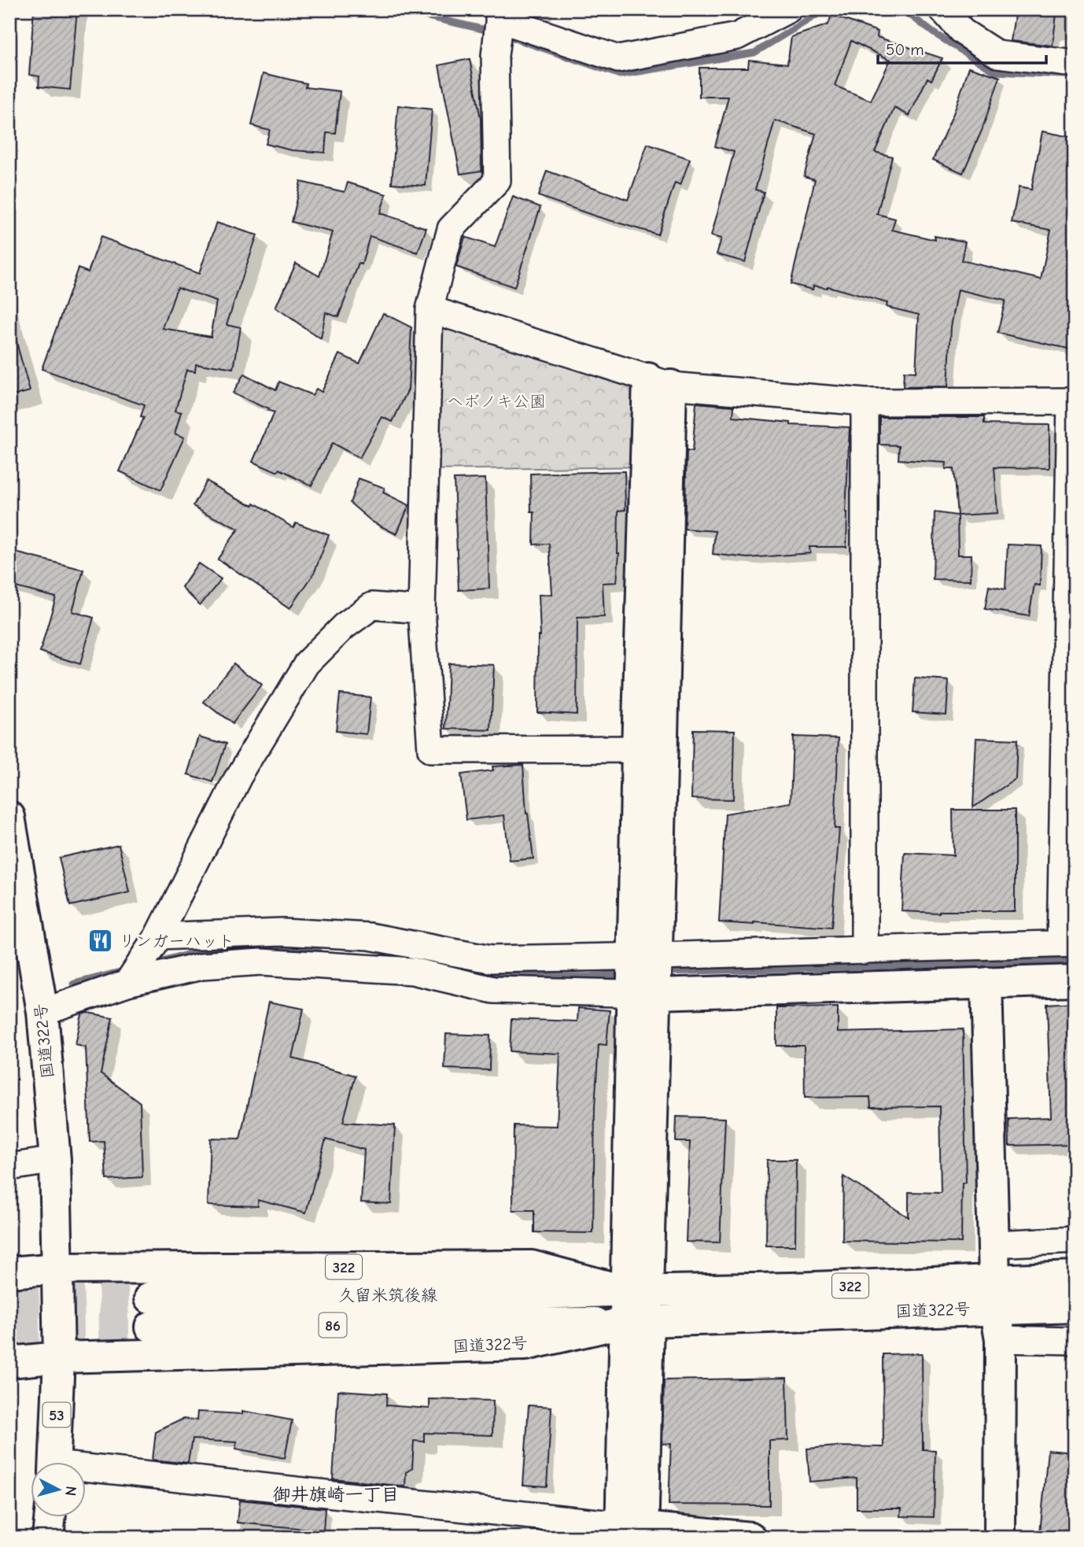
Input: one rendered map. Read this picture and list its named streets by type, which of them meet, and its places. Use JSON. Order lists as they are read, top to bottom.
{
  "streets": {
    "main road": [
      "国道322号",
      "322",
      "久留米筑後線",
      "86",
      "53"
    ]
  },
  "crossings": [
    ["国道322号", "久留米筑後線"],
    ["国道322号", "53"]
  ],
  "districts": ["御井旗崎一丁目"],
  "parks": ["ヘボノキ公園"],
  "places": {
    "restaurant": ["リンガーハット"]
  },
  "scale_bar": "50 m",
  "north": "right"
}
